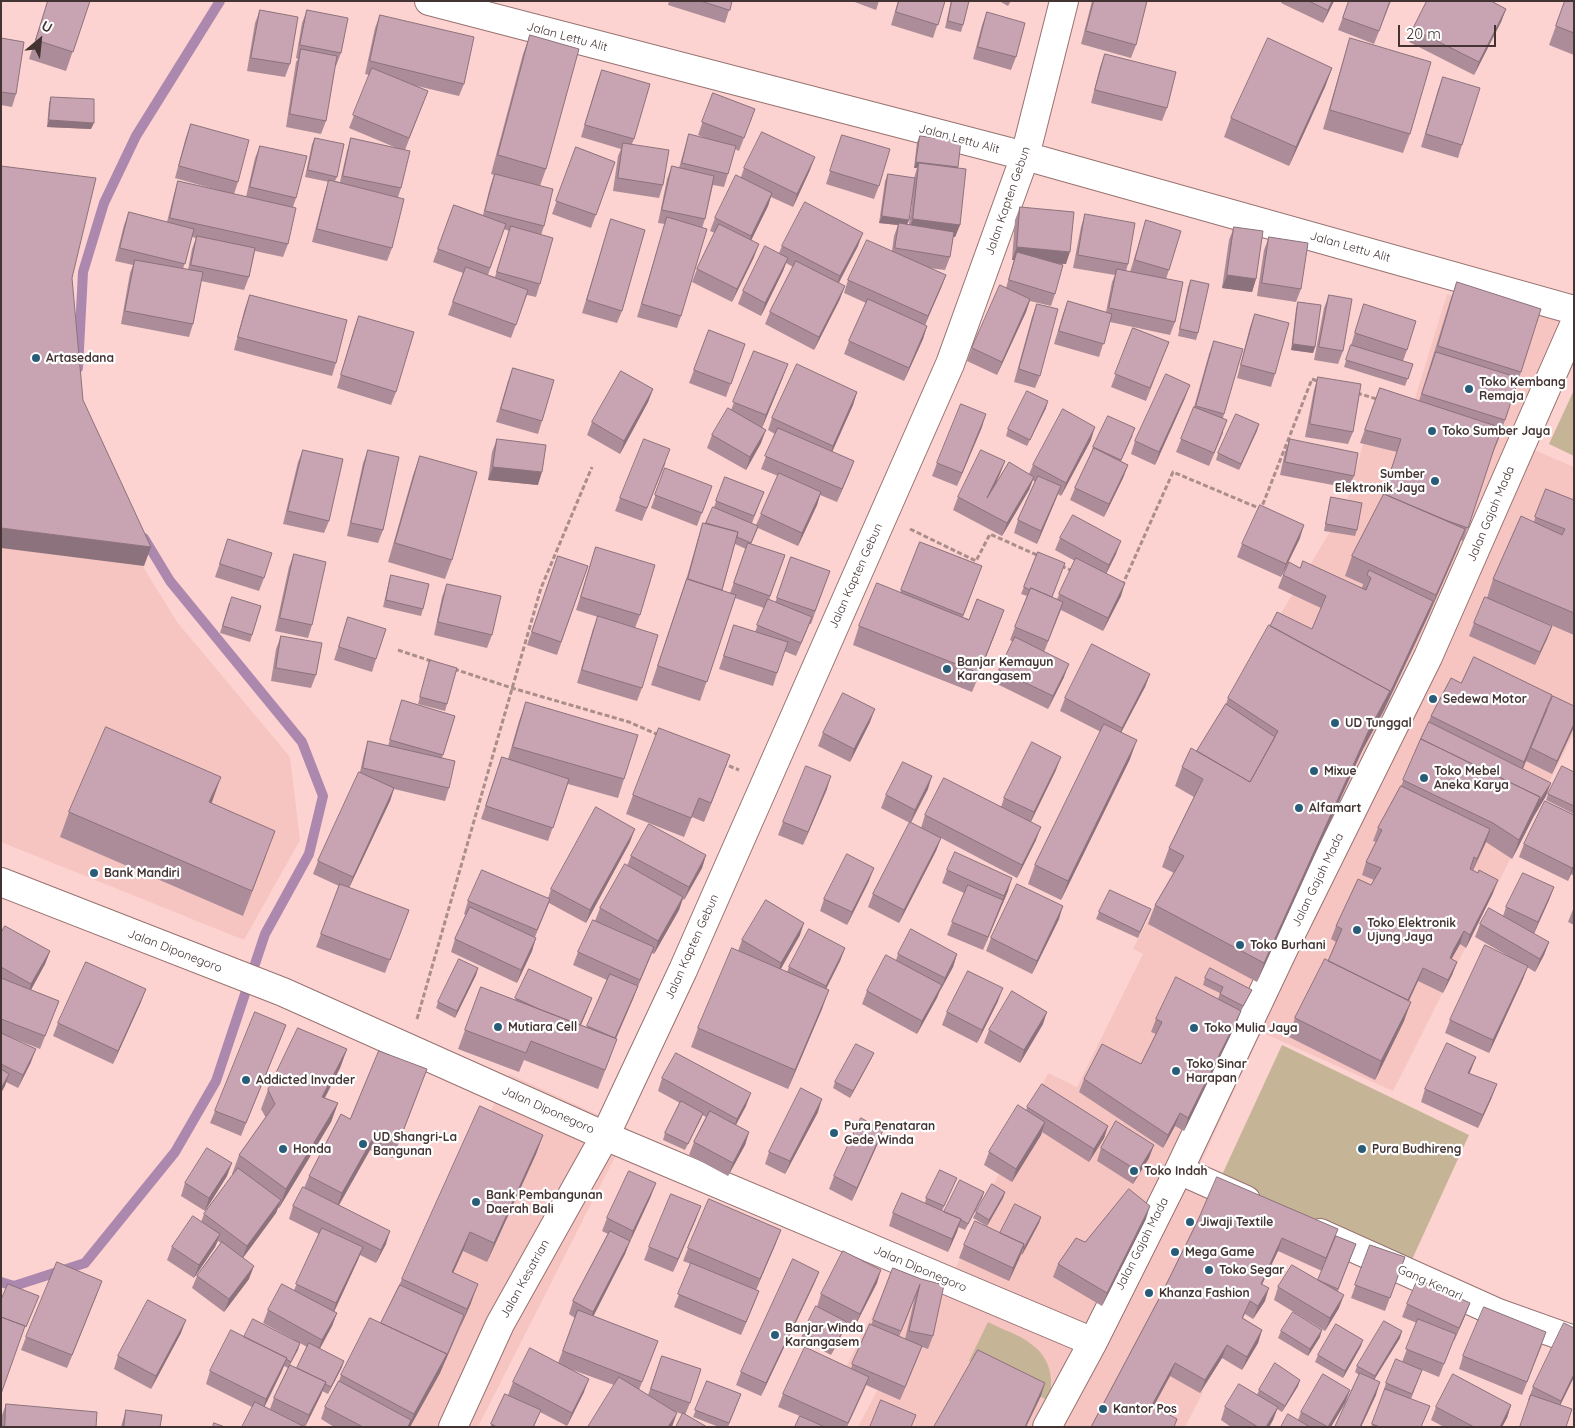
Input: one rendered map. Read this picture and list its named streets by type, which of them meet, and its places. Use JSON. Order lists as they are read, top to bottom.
{
  "streets": {
    "street": [
      "Jalan Lettu Alit",
      "Jalan Kapten Gebun",
      "Jalan Gajah Mada",
      "Jalan Diponegoro",
      "Jalan Kesatrian",
      "Gang Kenari"
    ]
  },
  "crossings": [
    ["Jalan Lettu Alit", "Jalan Kapten Gebun"],
    ["Jalan Kapten Gebun", "Jalan Diponegoro"],
    ["Jalan Kapten Gebun", "Jalan Kesatrian"],
    ["Jalan Gajah Mada", "Jalan Diponegoro"],
    ["Jalan Diponegoro", "Jalan Kesatrian"]
  ],
  "places": [
    "Artasedana",
    "Toko Kembang Remaja",
    "Toko Sumber Jaya",
    "Sumber Elektronik Jaya",
    "Banjar Kemayun Karangasem",
    "Sedewa Motor",
    "UD Tunggal",
    "Mixue",
    "Toko Mebel Aneka Karya",
    "Alfamart",
    "Bank Mandiri",
    "Toko Elektronik Ujung Jaya",
    "Toko Burhani",
    "Mutiara Cell",
    "Toko Mulia Jaya",
    "Toko Sinar Harapan",
    "Addicted Invader",
    "Pura Penataran Gede Winda",
    "UD Shangri-La Bangunan",
    "Honda",
    "Pura Budhireng",
    "Toko Indah",
    "Bank Pembangunan Daerah Bali",
    "Jiwaji Textile",
    "Mega Game",
    "Toko Segar",
    "Khanza Fashion",
    "Banjar Winda Karangasem",
    "Kantor Pos"
  ],
  "scale_bar": "20 m",
  "north": "top right"
}
